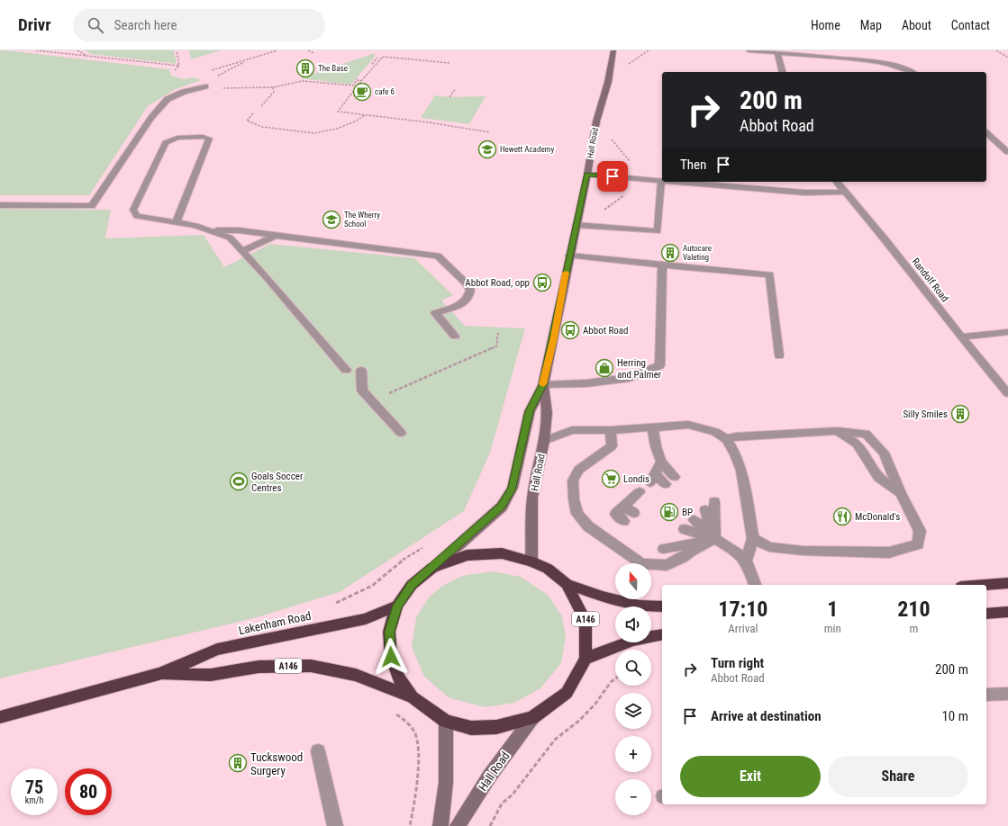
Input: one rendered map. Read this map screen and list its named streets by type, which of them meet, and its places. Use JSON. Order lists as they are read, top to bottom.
{
  "streets": {
    "highway": ["Hall Road", "A146", "Lakenham Road"],
    "street": ["Randolf Road"]
  },
  "crossings": [
    ["Hall Road", "A146"],
    ["Hall Road", "Lakenham Road"]
  ],
  "places": {
    "building": [
      "The Base",
      "Autocare Valeting",
      "Silly Smiles",
      "Tuckswood Surgery"
    ],
    "cafe": ["cafe 6"],
    "school or university": ["Hewett Academy", "The Wherry School"],
    "bus stop": ["Abbot Road, opp", "Abbot Road"],
    "shop": ["Herring and Palmer"],
    "supermarket": ["Londis"],
    "sports": ["Goals Soccer Centres"],
    "fuel station": ["BP"],
    "restaurant": ["McDonald's"]
  },
  "north": "top",
  "page": {
    "header": "Drivr",
    "search": "Search here",
    "nav": [
      "Home",
      "Map",
      "About",
      "Contact"
    ],
    "turn": ["200 m", "Abbot Road"],
    "then": "Then",
    "map_buttons": ["+", "−"],
    "eta": [
      "17:10",
      "Arrival",
      "1",
      "min",
      "210",
      "m"
    ],
    "list": [
      {
        "name": "Turn right",
        "note": "Abbot Road",
        "value": "200 m"
      },
      {
        "name": "Arrive at destination",
        "value": "10 m"
      }
    ],
    "buttons": ["Exit", "Share"],
    "speed": "75 km/h",
    "limit": "80"
  }
}
